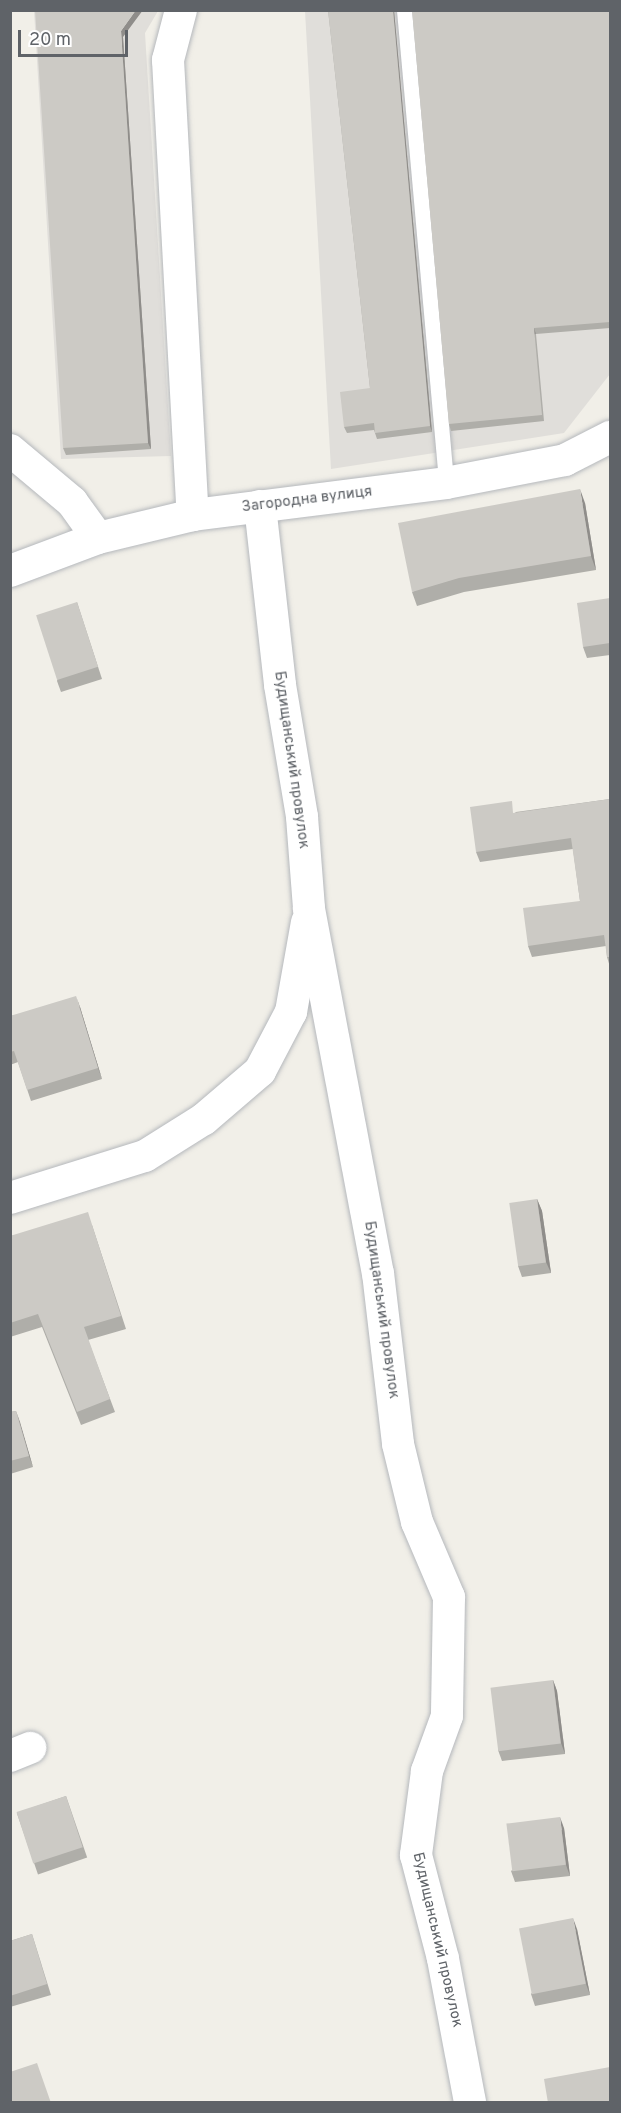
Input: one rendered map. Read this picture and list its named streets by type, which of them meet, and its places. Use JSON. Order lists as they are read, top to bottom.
{
  "streets": {
    "street": ["Загородна вулиця", "Будищанський провулок"]
  },
  "crossings": [
    ["Загородна вулиця", "Будищанський провулок"]
  ],
  "scale_bar": "20 m"
}
